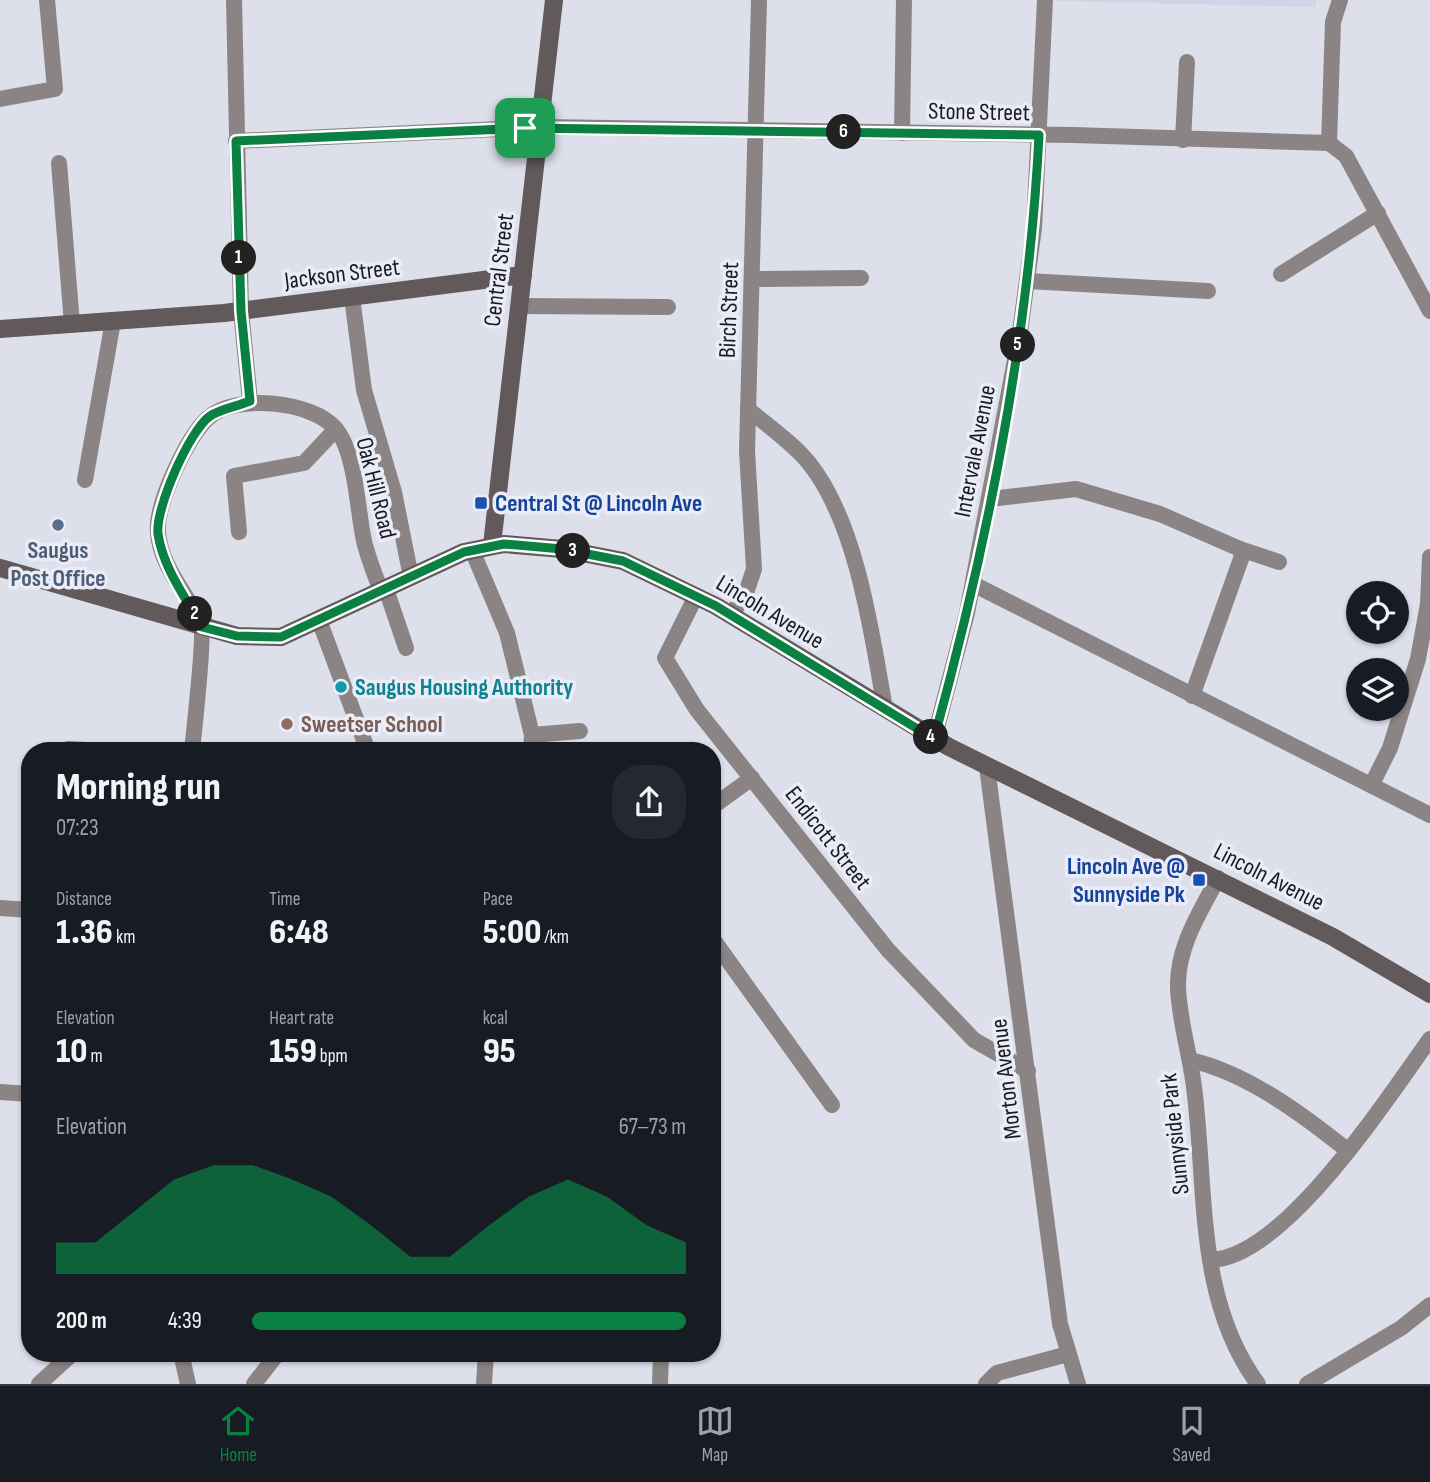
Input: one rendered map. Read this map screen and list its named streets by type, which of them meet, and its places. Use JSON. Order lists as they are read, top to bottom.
{
  "streets": {
    "main road": ["Central Street", "Jackson Street", "Lincoln Avenue"],
    "street": [
      "Stone Street",
      "Birch Street",
      "Intervale Avenue",
      "Oak Hill Road",
      "Endicott Street",
      "Morton Avenue",
      "Sunnyside Park"
    ]
  },
  "crossings": [
    ["Stone Street", "Central Street"],
    ["Stone Street", "Birch Street"],
    ["Stone Street", "Intervale Avenue"],
    ["Central Street", "Jackson Street"],
    ["Central Street", "Lincoln Avenue"],
    ["Birch Street", "Lincoln Avenue"],
    ["Intervale Avenue", "Lincoln Avenue"],
    ["Oak Hill Road", "Lincoln Avenue"],
    ["Lincoln Avenue", "Endicott Street"],
    ["Lincoln Avenue", "Morton Avenue"],
    ["Lincoln Avenue", "Sunnyside Park"],
    ["Endicott Street", "Morton Avenue"]
  ],
  "places": {
    "transit": ["Central St @ Lincoln Ave", "Lincoln Ave @ Sunnyside Pk"],
    "other": ["Saugus Post Office", "Saugus Housing Authority", "Sweetser School"]
  },
  "page": {
    "pins": [
      "6",
      "1",
      "5",
      "3",
      "2",
      "4"
    ],
    "heading": ["Morning run", "07:23"],
    "stats": [
      ["Distance", "1.36 km"],
      ["Time", "6:48"],
      ["Pace", "5:00 /km"],
      ["Elevation", "10 m"],
      ["Heart rate", "159 bpm"],
      ["kcal", "95"]
    ],
    "chart": ["Elevation", "67–73 m"],
    "list": [
      {
        "name": "200 m",
        "note": "4:39"
      }
    ],
    "tabs": ["Home", "Map", "Saved"]
  }
}
